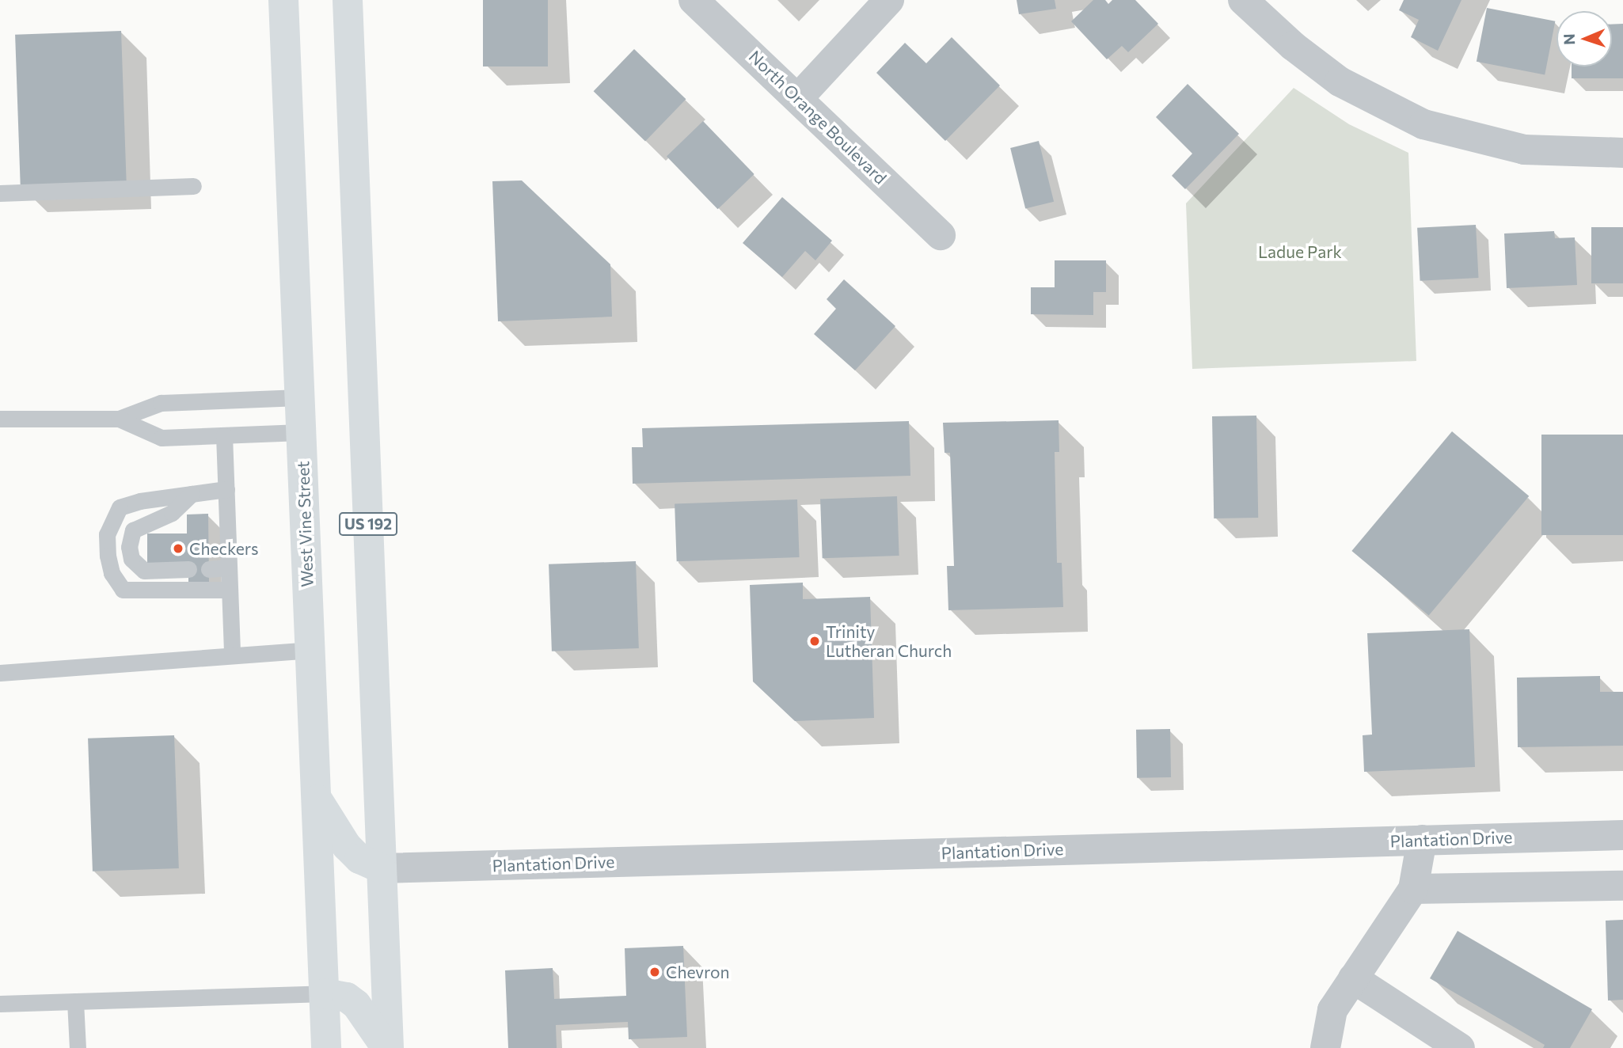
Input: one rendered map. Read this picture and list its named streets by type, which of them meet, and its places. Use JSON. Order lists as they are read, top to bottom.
{
  "streets": {
    "highway": ["West Vine Street", "US 192"],
    "street": ["North Orange Boulevard", "Plantation Drive"]
  },
  "crossings": [
    ["US 192", "Plantation Drive"]
  ],
  "parks": ["Ladue Park"],
  "places": ["Checkers", "Trinity Lutheran Church", "Chevron"],
  "north": "left"
}
